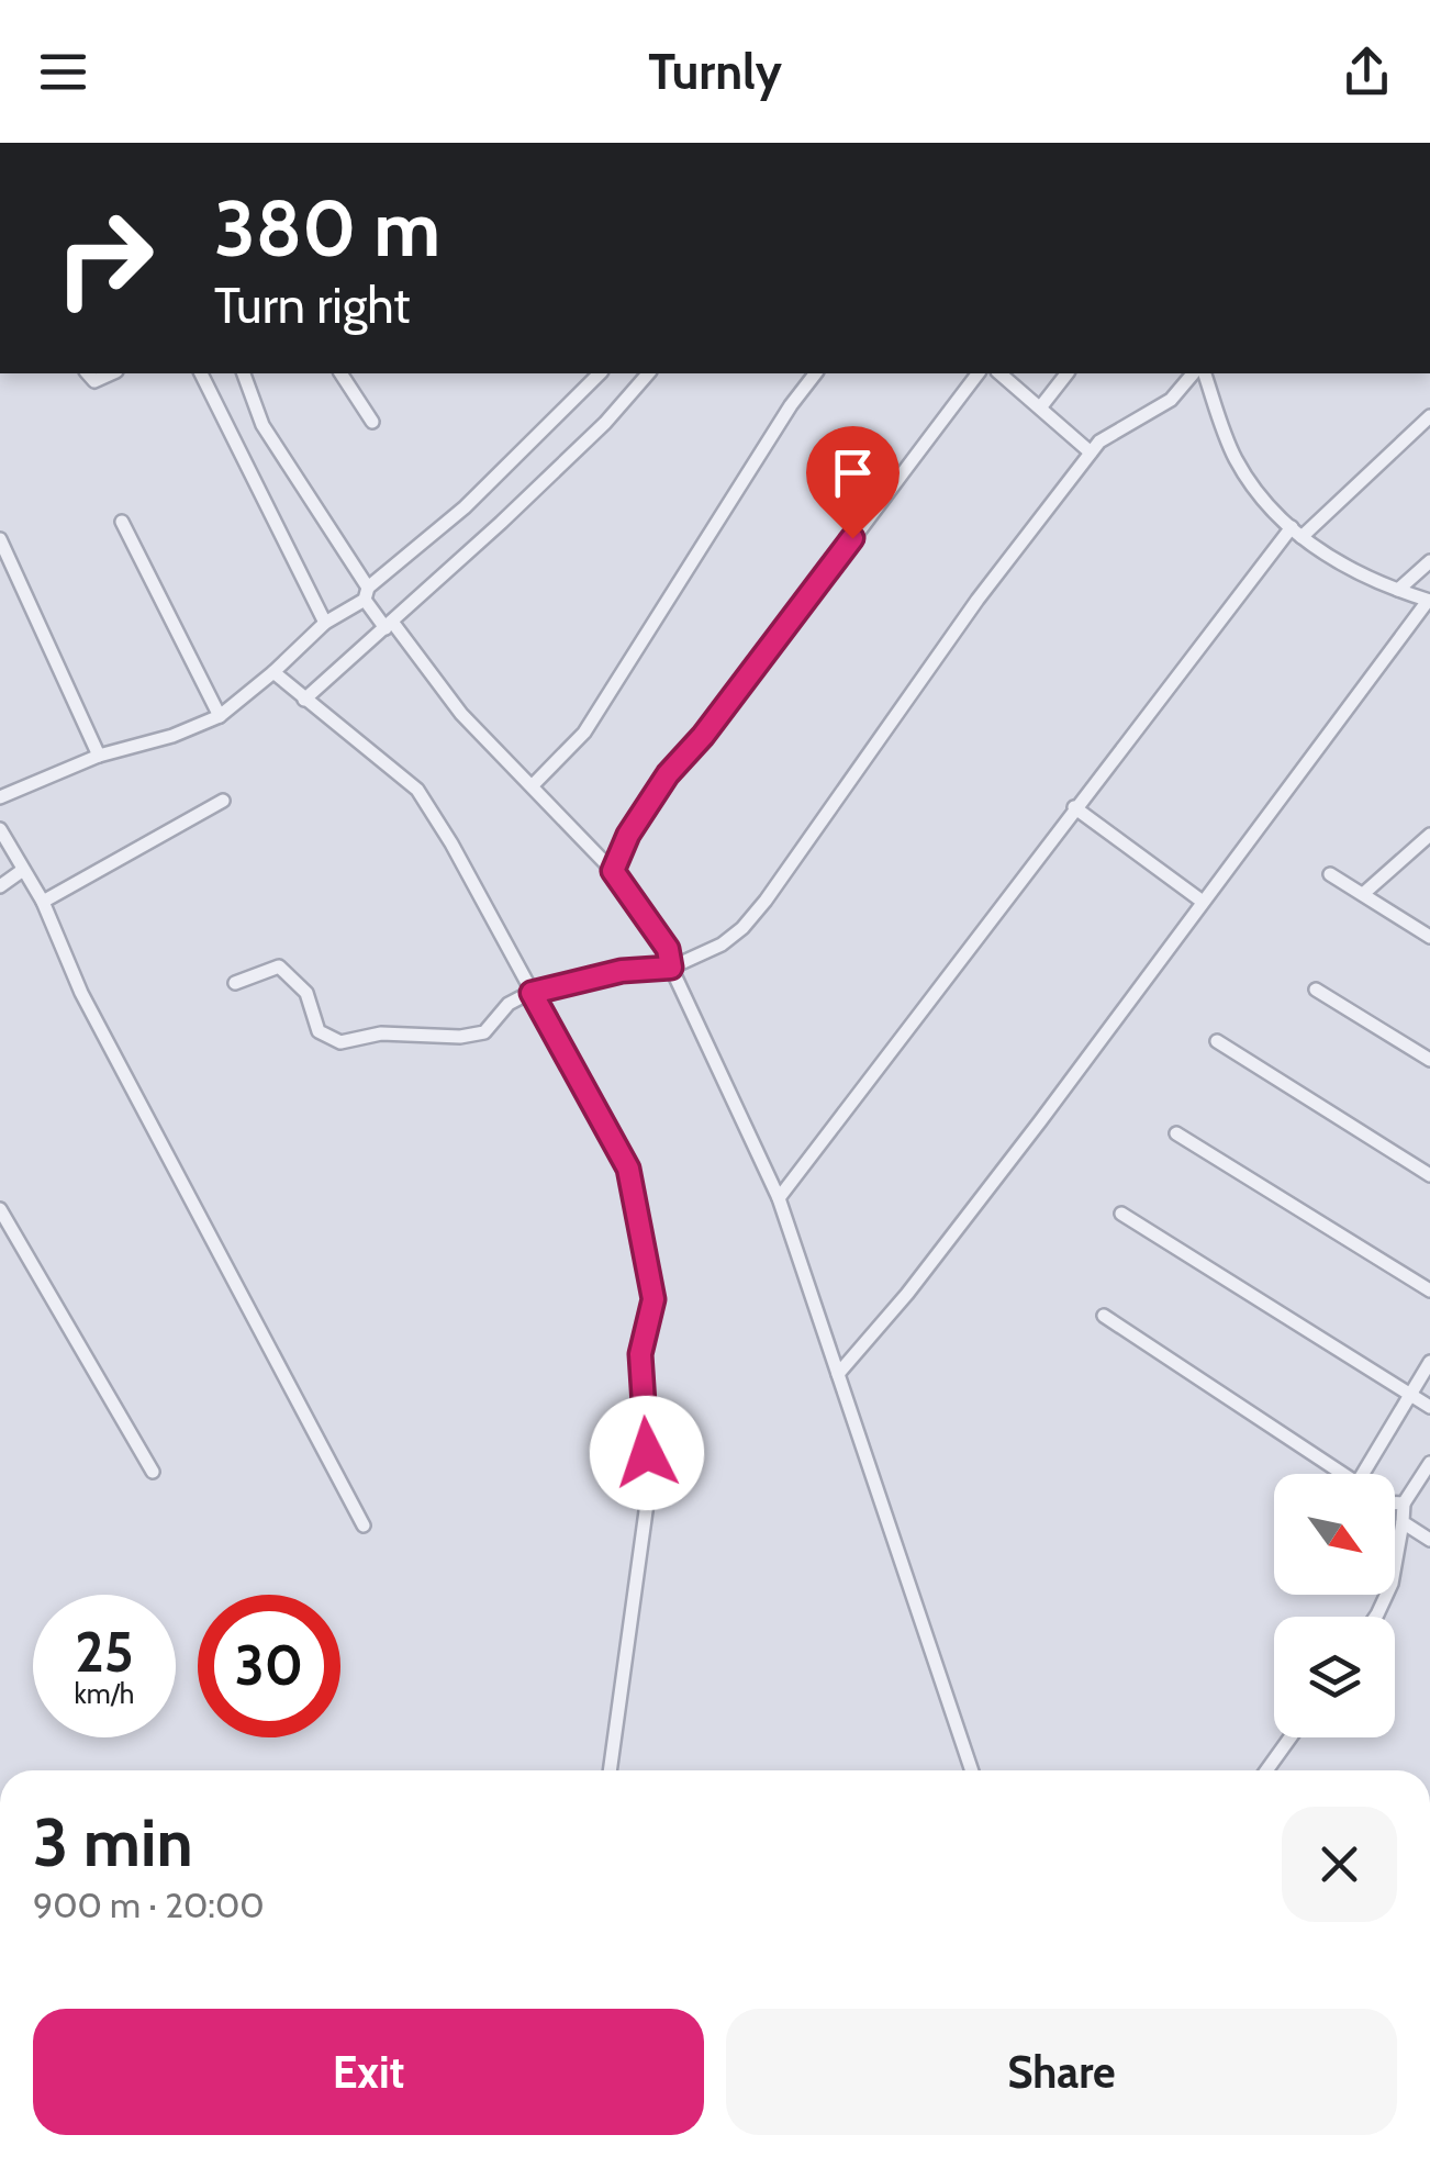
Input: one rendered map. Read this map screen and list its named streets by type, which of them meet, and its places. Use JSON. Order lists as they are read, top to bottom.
{
  "north": "bottom right",
  "page": {
    "header": "Turnly",
    "turn": ["380 m", "Turn right"],
    "speed": "25 km/h",
    "limit": "30",
    "heading": ["3 min", "900 m · 20:00"],
    "buttons": ["Exit", "Share"]
  }
}
